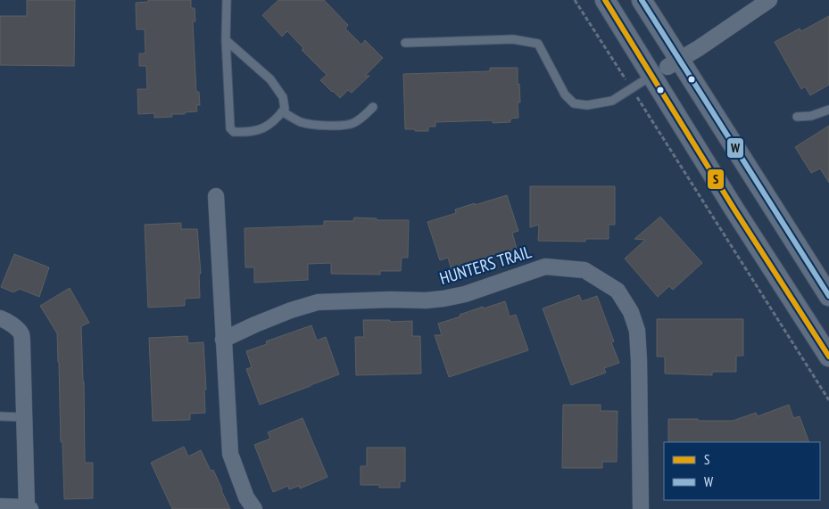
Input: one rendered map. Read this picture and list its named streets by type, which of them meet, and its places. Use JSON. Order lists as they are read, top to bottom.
{
  "streets": {
    "street": ["HUNTERS TRAIL"]
  },
  "lines": ["transit line S", "transit line W"],
  "legend": ["S", "W"]
}
